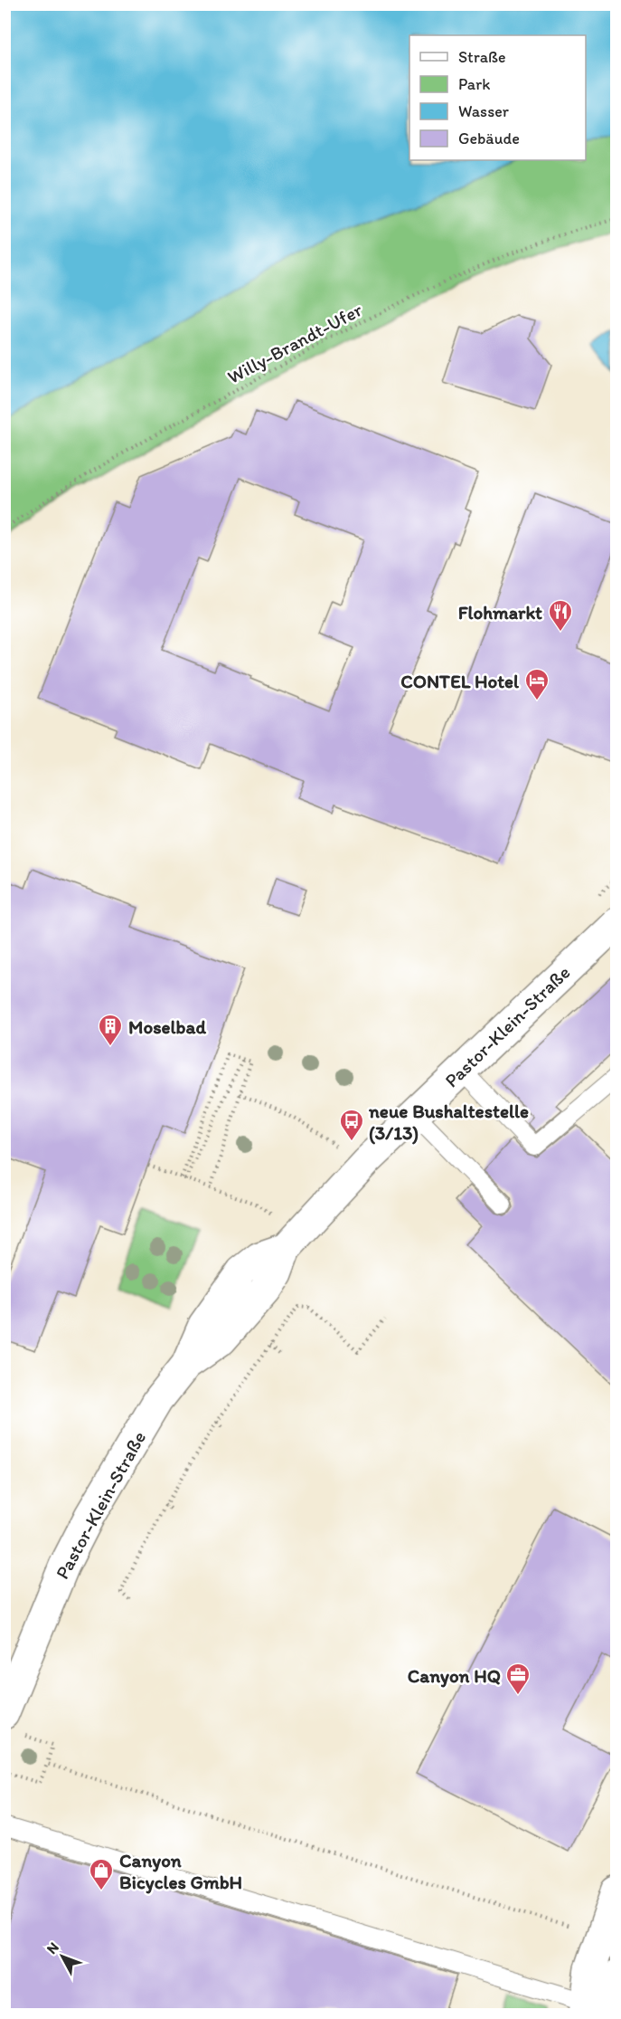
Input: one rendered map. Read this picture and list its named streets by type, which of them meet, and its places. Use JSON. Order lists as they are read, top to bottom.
{
  "streets": {
    "street": ["Pastor-Klein-Straße"],
    "path": ["Willy-Brandt-Ufer"]
  },
  "places": {
    "restaurant": ["Flohmarkt"],
    "hotel": ["CONTEL Hotel"],
    "building": ["Moselbad"],
    "bus stop": ["neue Bushaltestelle (3/13)"],
    "office": ["Canyon HQ"],
    "shop": ["Canyon Bicycles GmbH"]
  },
  "legend": [
    "Straße",
    "Park",
    "Wasser",
    "Gebäude"
  ],
  "north": "top left"
}
